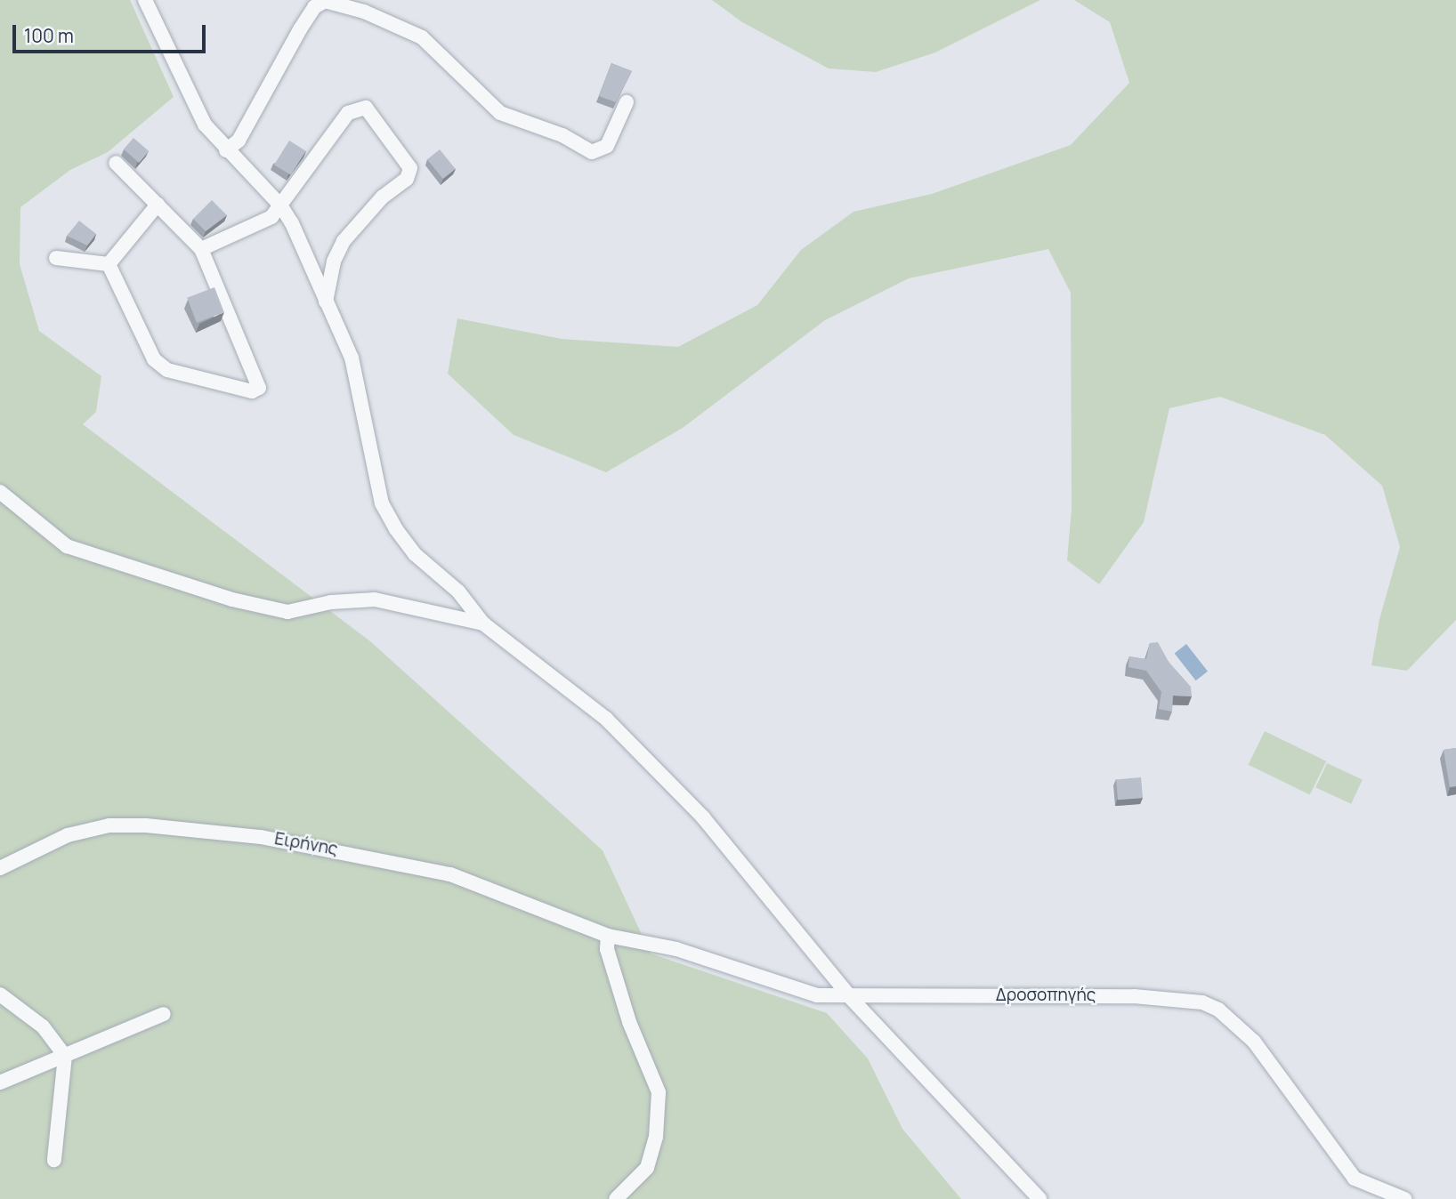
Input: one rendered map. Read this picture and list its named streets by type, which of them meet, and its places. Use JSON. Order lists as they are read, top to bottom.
{
  "streets": {
    "street": ["Ειρήνης", "Δροσοπηγής"]
  },
  "crossings": [
    ["Ειρήνης", "Δροσοπηγής"]
  ],
  "scale_bar": "100 m"
}
